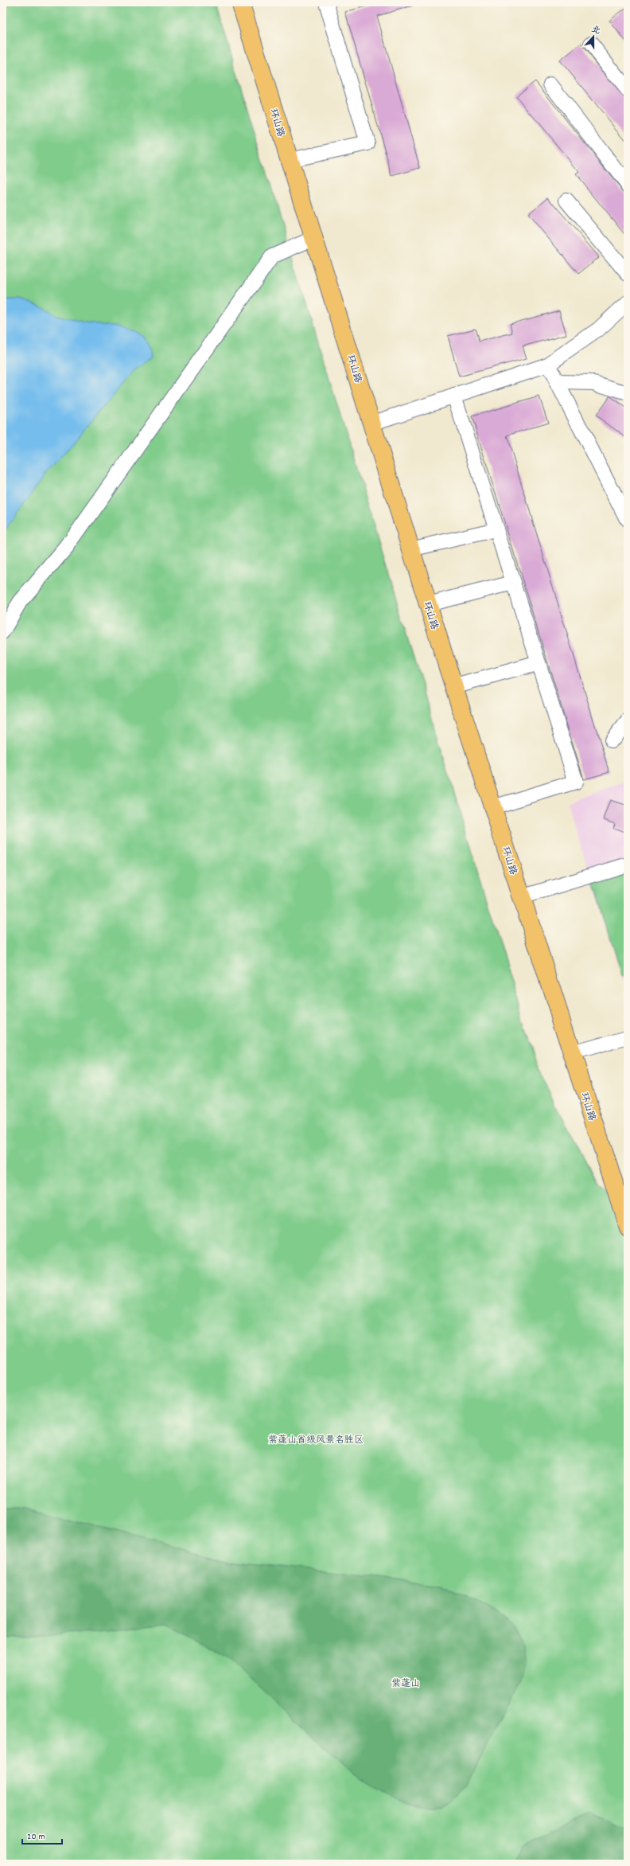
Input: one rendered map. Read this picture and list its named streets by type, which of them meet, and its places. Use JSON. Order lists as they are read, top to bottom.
{
  "streets": {
    "main road": ["环山路"]
  },
  "parks": ["紫蓬山省级风景名胜区", "紫蓬山"],
  "scale_bar": "20 m",
  "north": "top"
}
